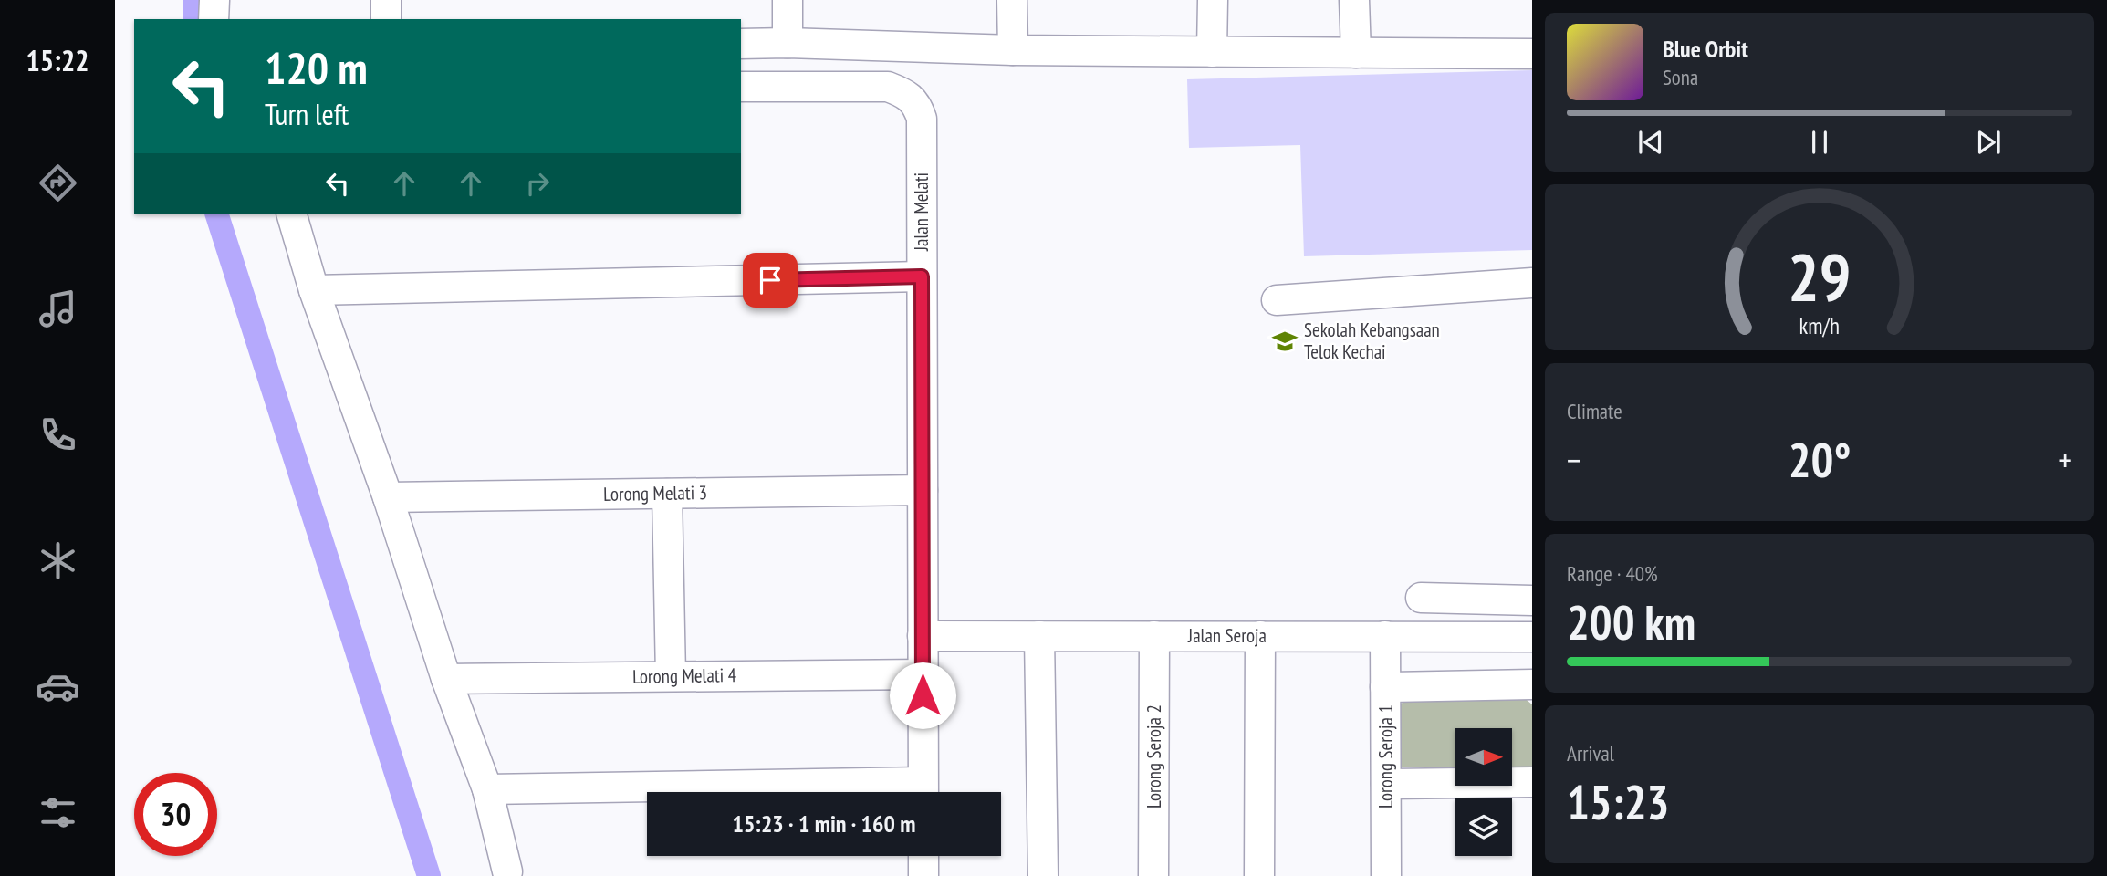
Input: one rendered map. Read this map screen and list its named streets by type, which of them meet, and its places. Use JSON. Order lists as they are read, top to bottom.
{
  "streets": {
    "street": [
      "Jalan Melati",
      "Lorong Melati 3",
      "Jalan Seroja",
      "Lorong Melati 4",
      "Lorong Seroja 2",
      "Lorong Seroja 1"
    ]
  },
  "crossings": [
    ["Jalan Melati", "Lorong Melati 3"],
    ["Jalan Melati", "Jalan Seroja"],
    ["Jalan Melati", "Lorong Melati 4"],
    ["Jalan Seroja", "Lorong Seroja 2"],
    ["Jalan Seroja", "Lorong Seroja 1"]
  ],
  "places": {
    "school or university": ["Sekolah Kebangsaan Telok Kechai"]
  },
  "north": "right",
  "page": {
    "tabs": "15:22",
    "turn": ["120 m", "Turn left"],
    "song": ["Blue Orbit", "Sona"],
    "tile": [
      "Climate",
      ["Range · 40%", "200 km"],
      ["Arrival", "15:23"]
    ],
    "heat": ["−", "20°", "+"],
    "limit": "30",
    "trip": "15:23 · 1 min · 160 m",
    "gauge": ["29", "km/h"]
  }
}
